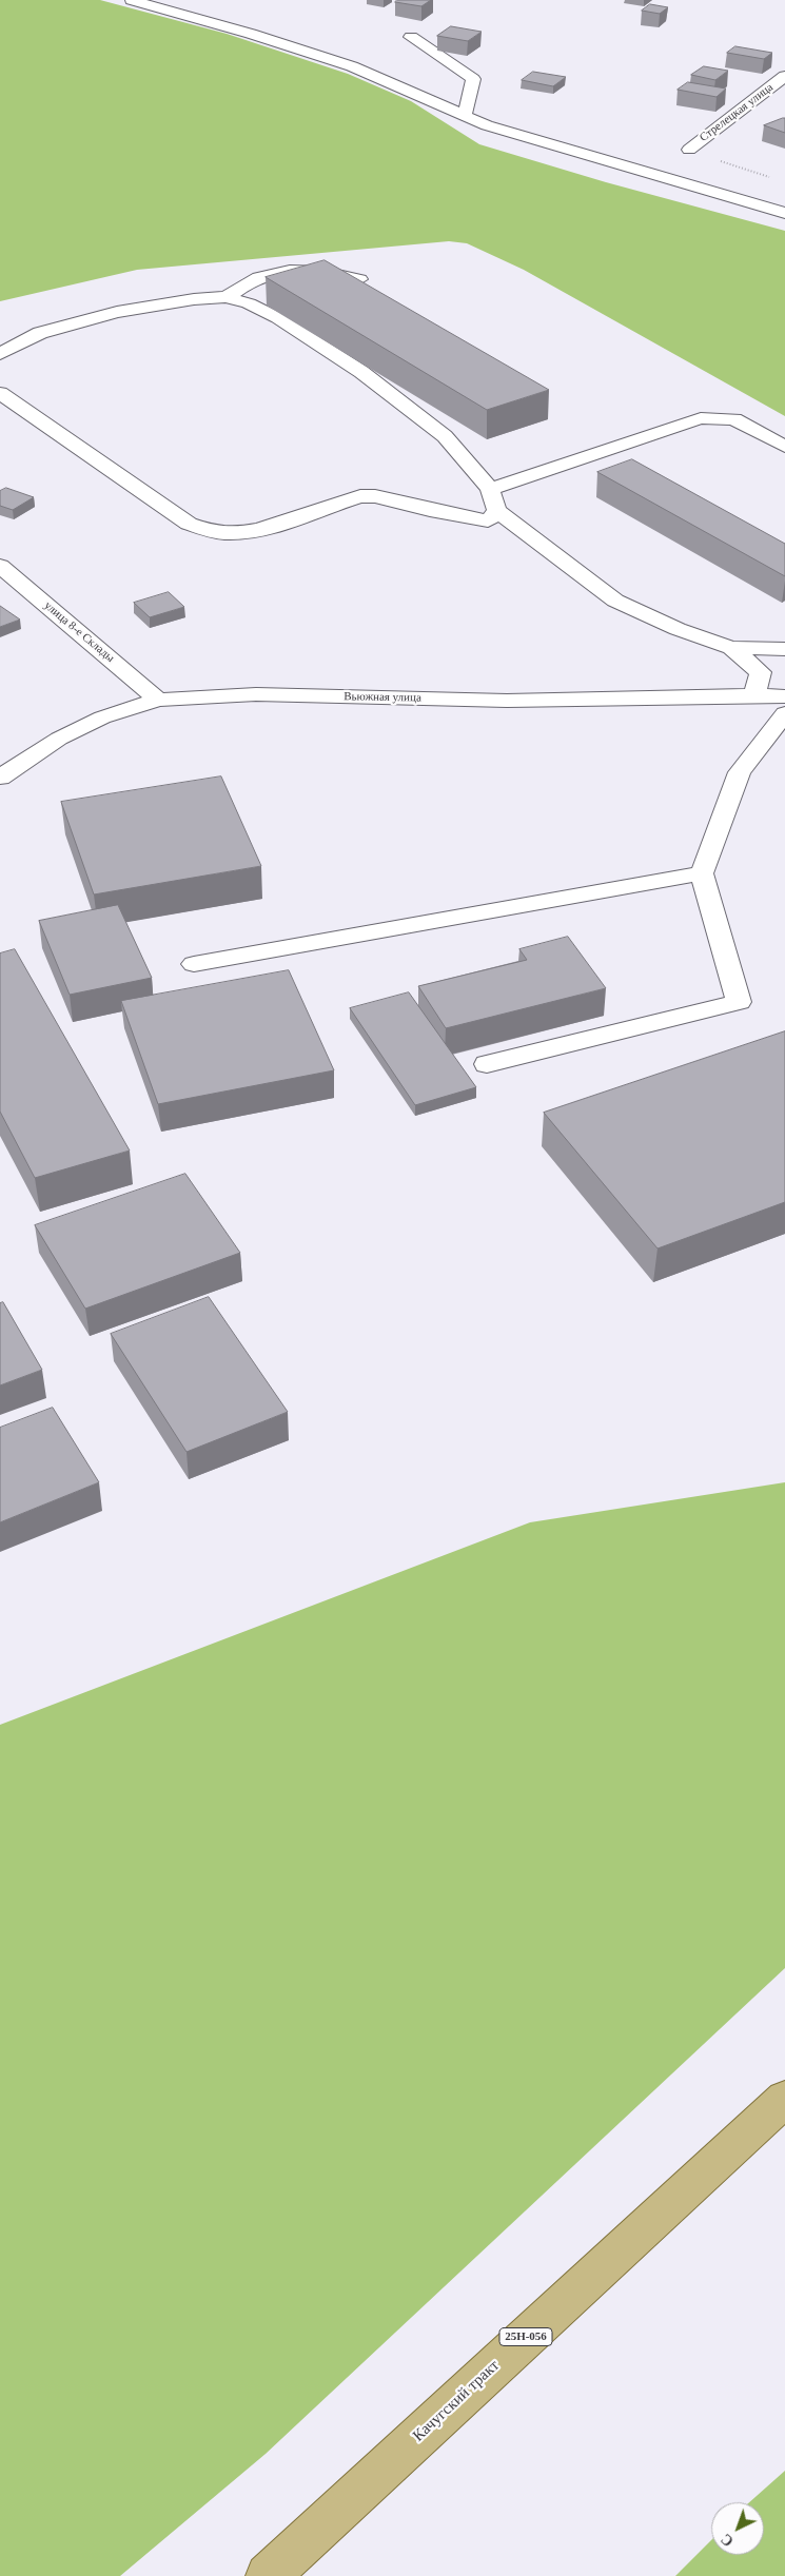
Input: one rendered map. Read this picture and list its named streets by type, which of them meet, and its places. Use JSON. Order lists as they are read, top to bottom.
{
  "streets": {
    "main road": ["25Н-056", "Качугский тракт"],
    "street": ["Стрелецкая улица", "улица 8-е Склады", "Вьюжная улица"]
  },
  "crossings": [
    ["улица 8-е Склады", "Вьюжная улица"]
  ],
  "north": "bottom left"
}
